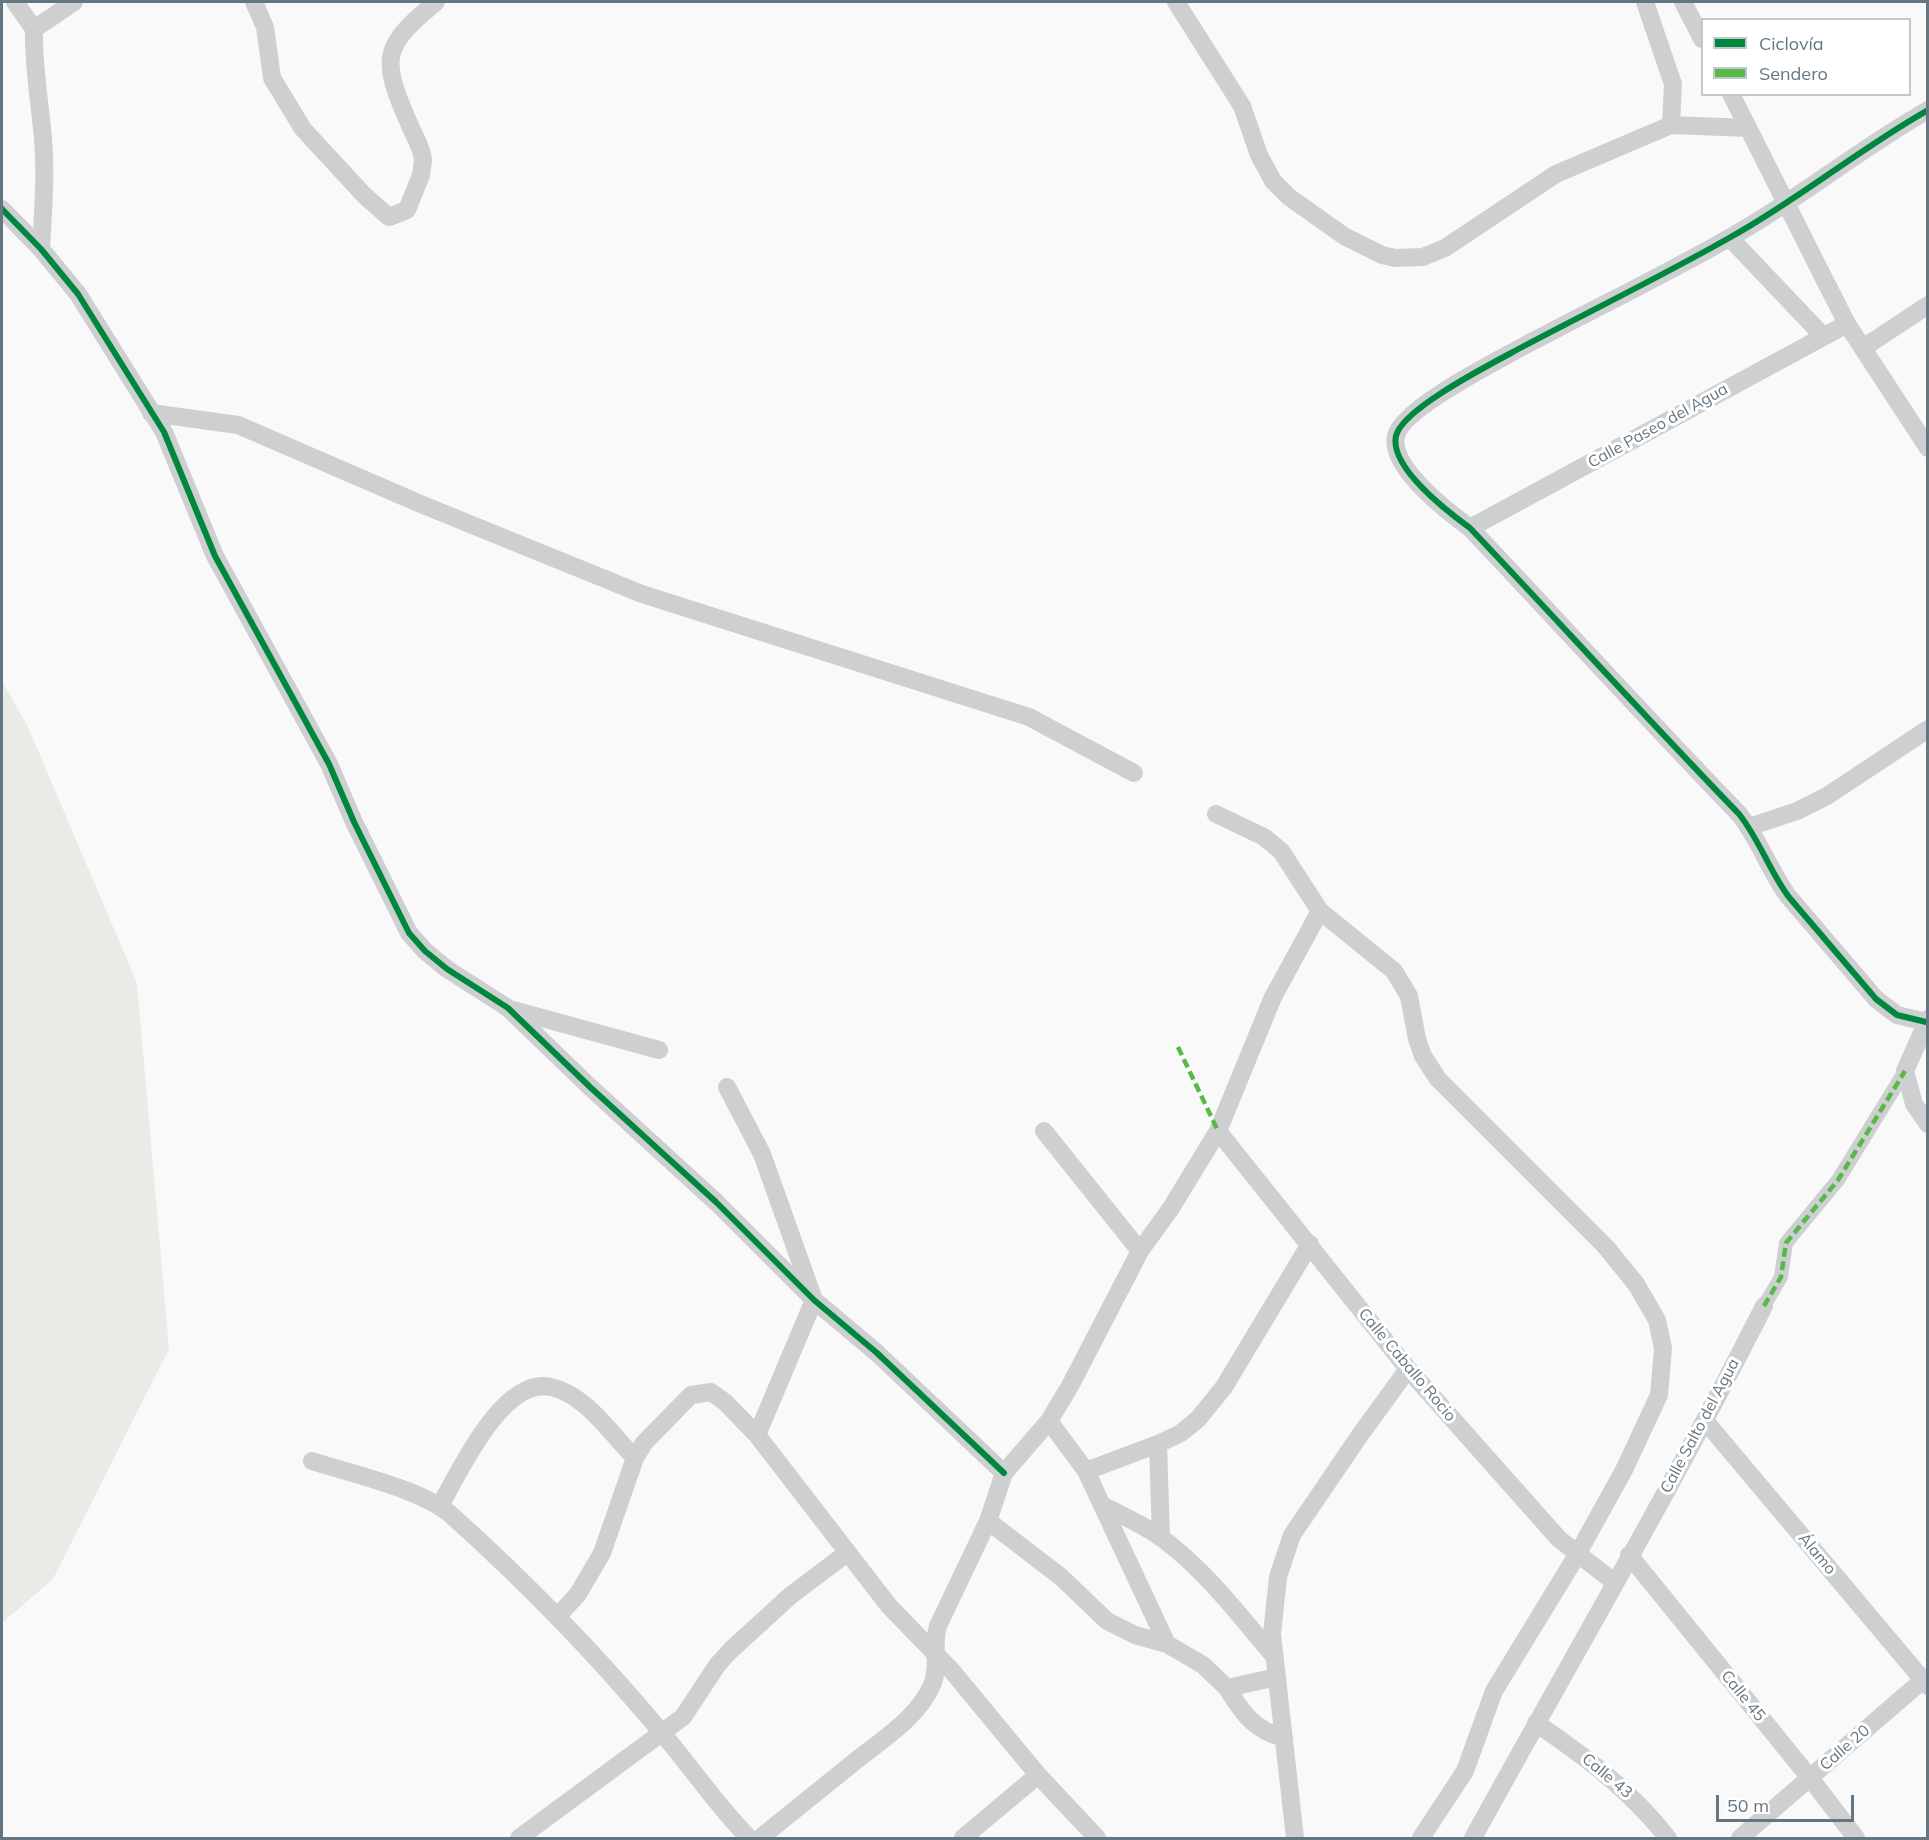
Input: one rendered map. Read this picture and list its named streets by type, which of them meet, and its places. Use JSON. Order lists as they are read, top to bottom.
{
  "streets": {
    "street": [
      "Calle Paseo del Agua",
      "Calle Caballo Rocio",
      "Calle Salto del Agua",
      "Álamo",
      "Calle 45",
      "Calle 20",
      "Calle 43"
    ]
  },
  "crossings": [
    ["Calle Caballo Rocio", "Calle Salto del Agua"],
    ["Calle Salto del Agua", "Álamo"],
    ["Calle Salto del Agua", "Calle 45"],
    ["Calle Salto del Agua", "Calle 43"],
    ["Álamo", "Calle 20"],
    ["Calle 45", "Calle 20"]
  ],
  "legend": ["Ciclovía", "Sendero"],
  "scale_bar": "50 m"
}
